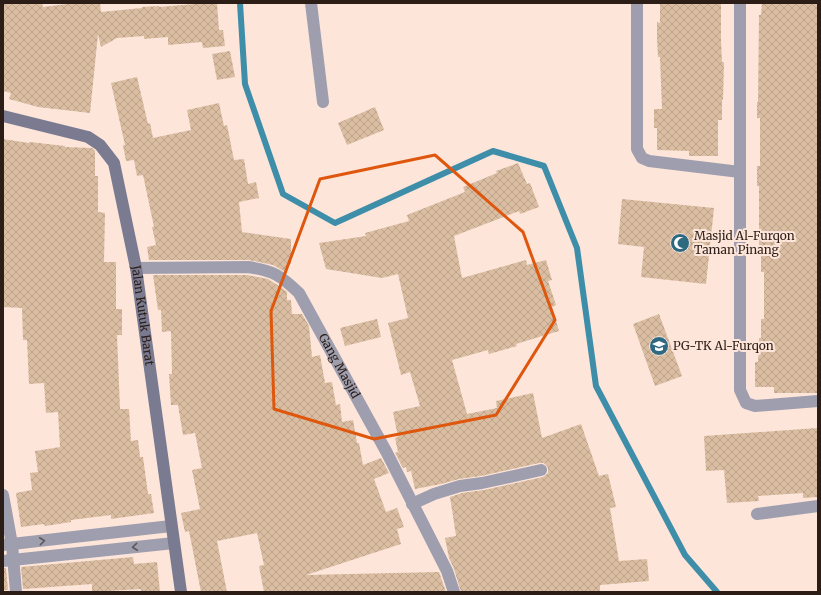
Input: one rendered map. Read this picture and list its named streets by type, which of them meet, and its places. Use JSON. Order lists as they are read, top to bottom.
{
  "streets": {
    "street": ["Jalan Kutuk Barat", "Gang Masjid"]
  },
  "crossings": [
    ["Jalan Kutuk Barat", "Gang Masjid"]
  ],
  "places": {
    "mosque": ["Masjid Al-Furqon Taman Pinang"],
    "school or university": ["PG-TK Al-Furqon"]
  }
}
